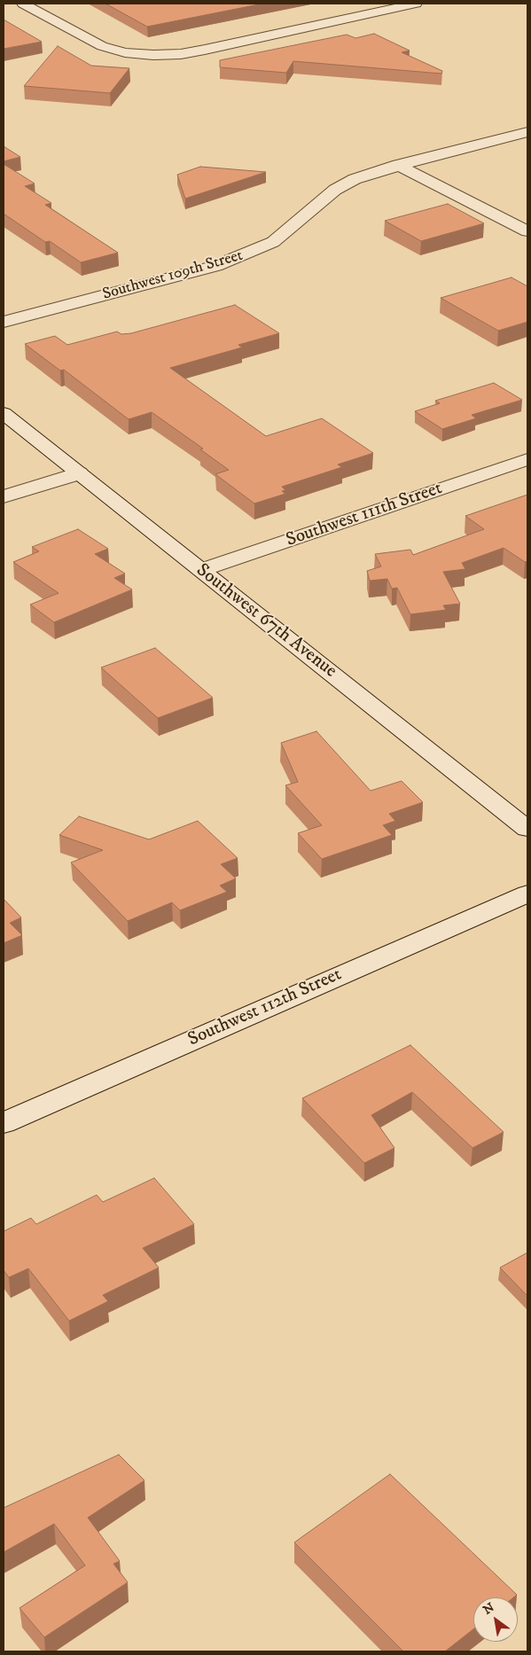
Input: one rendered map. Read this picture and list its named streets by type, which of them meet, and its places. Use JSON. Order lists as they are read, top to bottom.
{
  "streets": {
    "street": [
      "Southwest 109th Street",
      "Southwest 111th Street",
      "Southwest 67th Avenue",
      "Southwest 112th Street"
    ]
  },
  "crossings": [
    ["Southwest 111th Street", "Southwest 67th Avenue"]
  ],
  "north": "top left"
}
